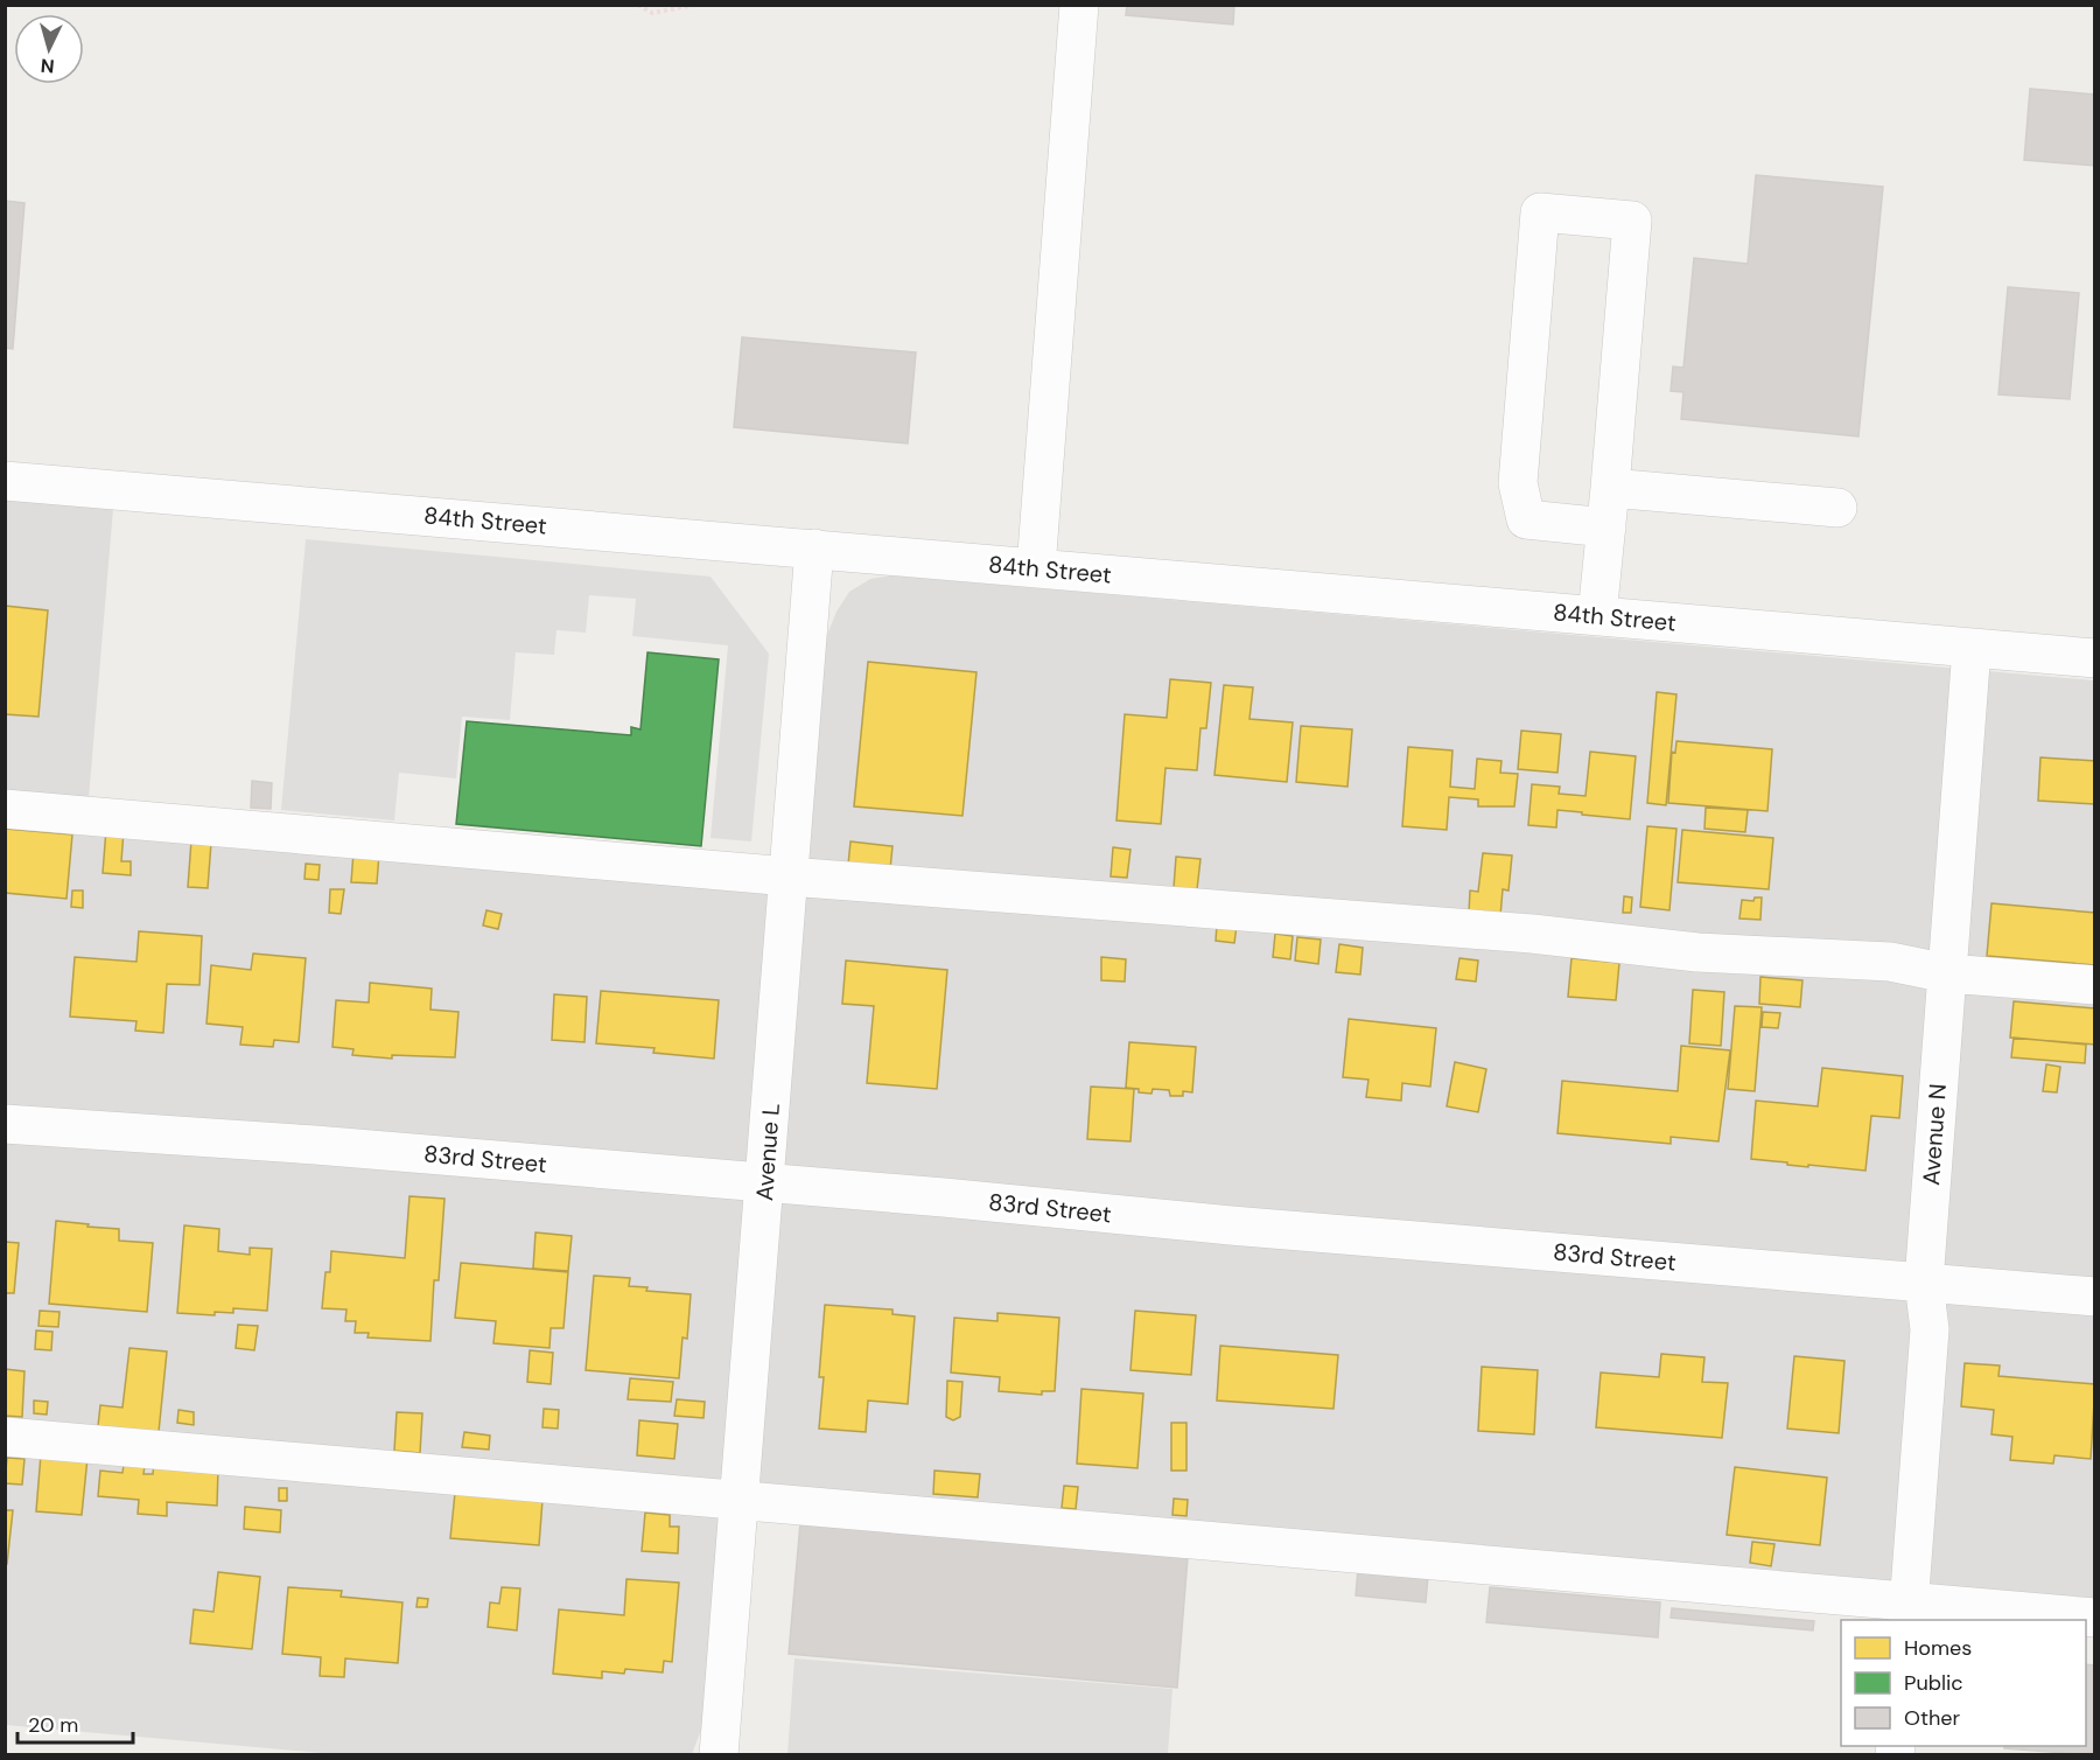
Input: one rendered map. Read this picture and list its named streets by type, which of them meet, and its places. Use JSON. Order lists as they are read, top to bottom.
{
  "streets": {
    "street": [
      "84th Street",
      "Avenue N",
      "Avenue L",
      "83rd Street"
    ]
  },
  "crossings": [
    ["84th Street", "Avenue N"],
    ["84th Street", "Avenue L"],
    ["Avenue N", "83rd Street"],
    ["Avenue L", "83rd Street"]
  ],
  "legend": ["Homes", "Public", "Other"],
  "scale_bar": "20 m",
  "north": "bottom"
}
